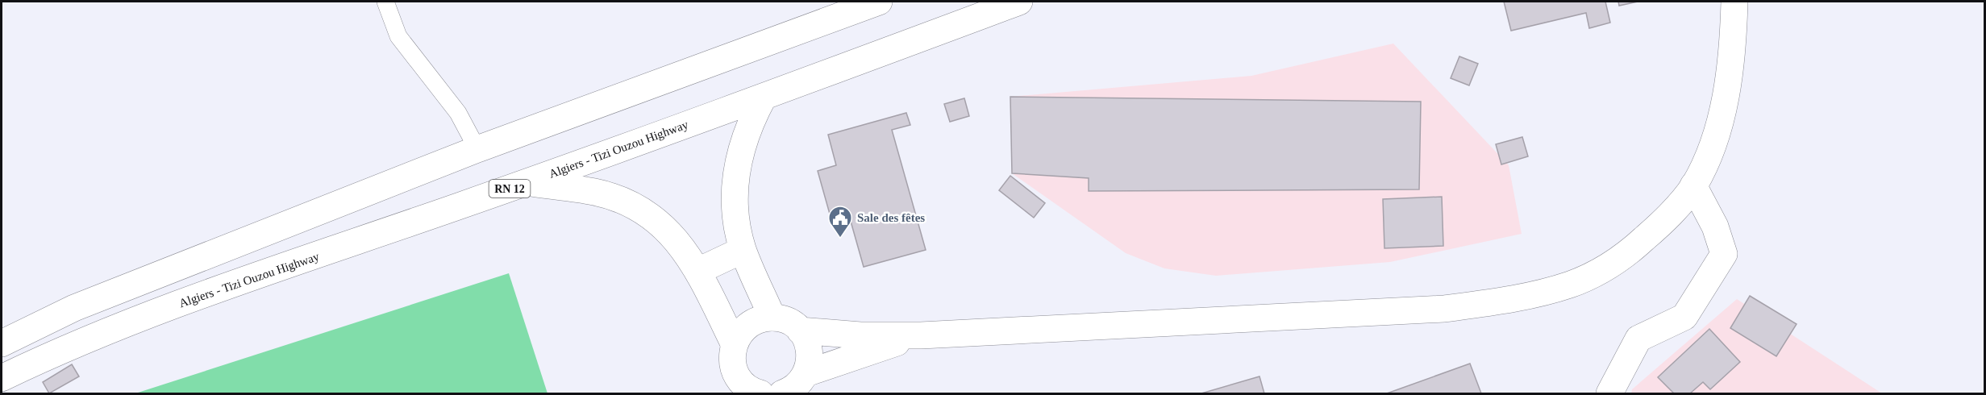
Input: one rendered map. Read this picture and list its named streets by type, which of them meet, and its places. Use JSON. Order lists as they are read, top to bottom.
{
  "streets": {
    "main road": ["Algiers - Tizi Ouzou Highway", "RN 12"]
  },
  "places": {
    "public building": ["Sale des fêtes"]
  }
}
